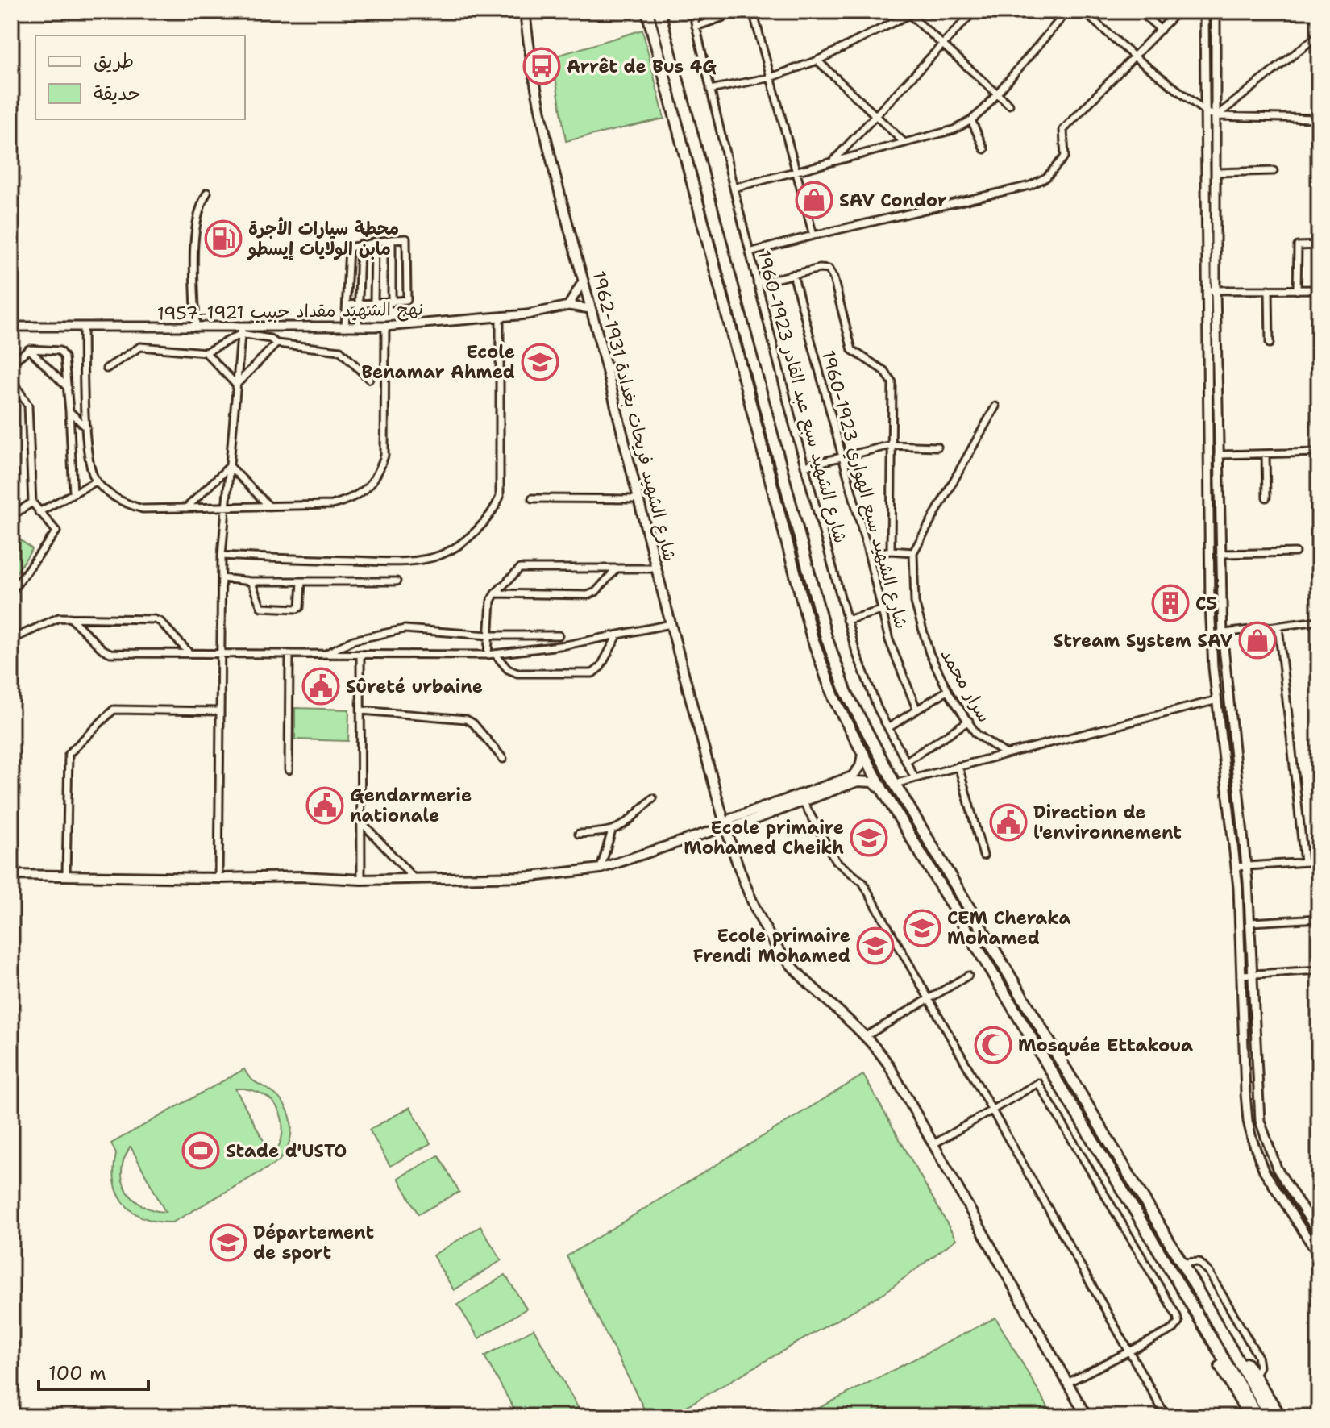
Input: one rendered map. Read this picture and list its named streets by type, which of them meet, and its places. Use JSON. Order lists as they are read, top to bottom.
{
  "streets": {
    "main road": ["شارع الشهيد فريحات بغدادة 1931-1962"],
    "street": [
      "نهج الشهيد مقداد حبيب 1921-1957",
      "شارع الشهيد سبع عبد القادر 1923-1960",
      "شارع الشهيد سبع الهواري 1923-1960",
      "سرار محمد"
    ]
  },
  "places": {
    "bus stop": ["Arrêt de Bus 4G"],
    "shop": ["SAV Condor", "Stream System SAV"],
    "fuel station": ["محطة سيارات الأجرة مابن الولايات إيسطو"],
    "school or university": [
      "Ecole Benamar Ahmed",
      "Ecole primaire Mohamed Cheikh",
      "CEM Cheraka Mohamed",
      "Ecole primaire Frendi Mohamed",
      "Département de sport"
    ],
    "building": ["C5"],
    "public building": ["Sûreté urbaine", "Gendarmerie nationale", "Direction de l'environnement"],
    "mosque": ["Mosquée Ettakoua"],
    "sports": ["Stade d'USTO"]
  },
  "legend": ["طريق", "حديقة"],
  "scale_bar": "100 m"
}
